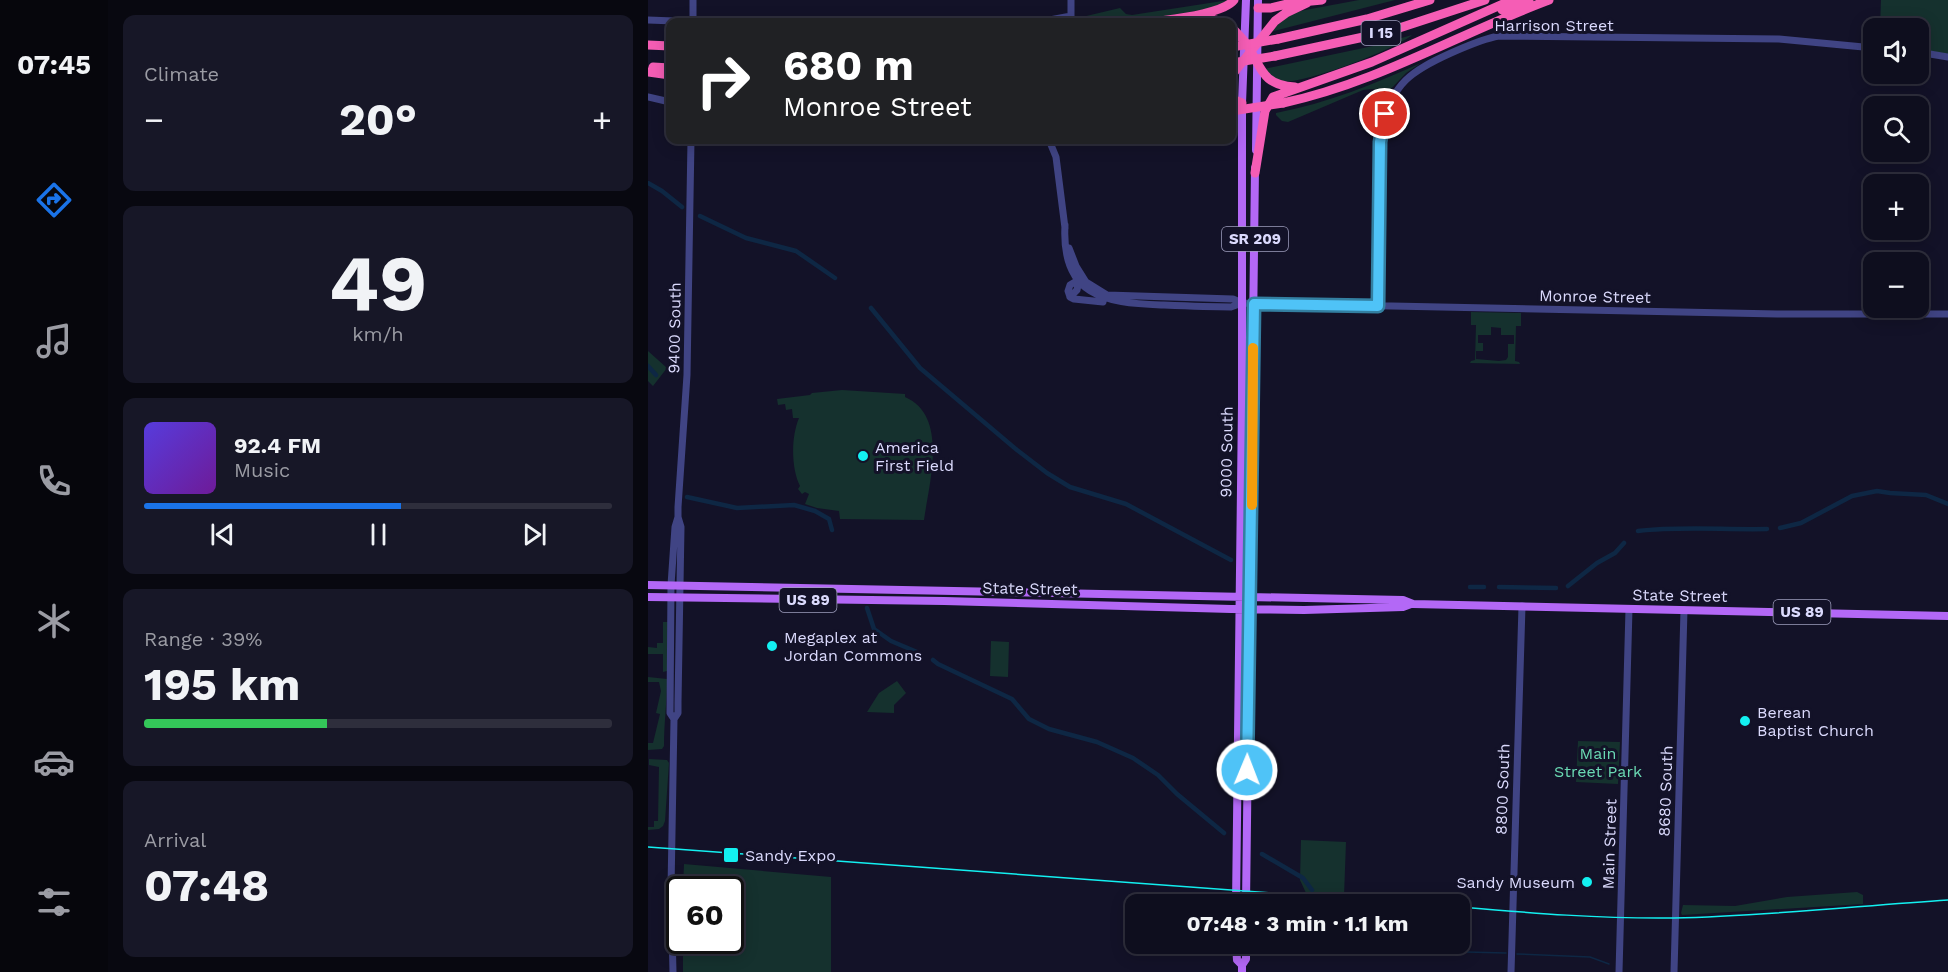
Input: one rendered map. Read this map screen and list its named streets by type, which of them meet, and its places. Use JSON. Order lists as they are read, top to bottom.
{
  "streets": {
    "highway": ["I 15"],
    "main road": [
      "SR 209",
      "9000 South",
      "State Street",
      "US 89"
    ],
    "street": [
      "Harrison Street",
      "Monroe Street",
      "9400 South",
      "8800 South",
      "8680 South",
      "Main Street"
    ]
  },
  "crossings": [
    ["Harrison Street", "Monroe Street"],
    ["Monroe Street", "9000 South"],
    ["9400 South", "State Street"],
    ["9000 South", "State Street"],
    ["State Street", "8800 South"],
    ["State Street", "8680 South"],
    ["State Street", "Main Street"]
  ],
  "parks": ["Main Street Park"],
  "places": {
    "other": [
      "America First Field",
      "Megaplex at Jordan Commons",
      "Berean Baptist Church",
      "Sandy Museum"
    ],
    "transit": ["Sandy Expo"]
  },
  "page": {
    "tabs": "07:45",
    "tile": [
      "Climate",
      ["49", "km/h"],
      ["Range · 39%", "195 km"],
      ["Arrival", "07:48"]
    ],
    "map_buttons": ["+", "−"],
    "turn": ["680 m", "Monroe Street"],
    "heat": ["−", "20°", "+"],
    "song": ["92.4 FM", "Music"],
    "limit": "60",
    "trip": "07:48 · 3 min · 1.1 km"
  }
}
